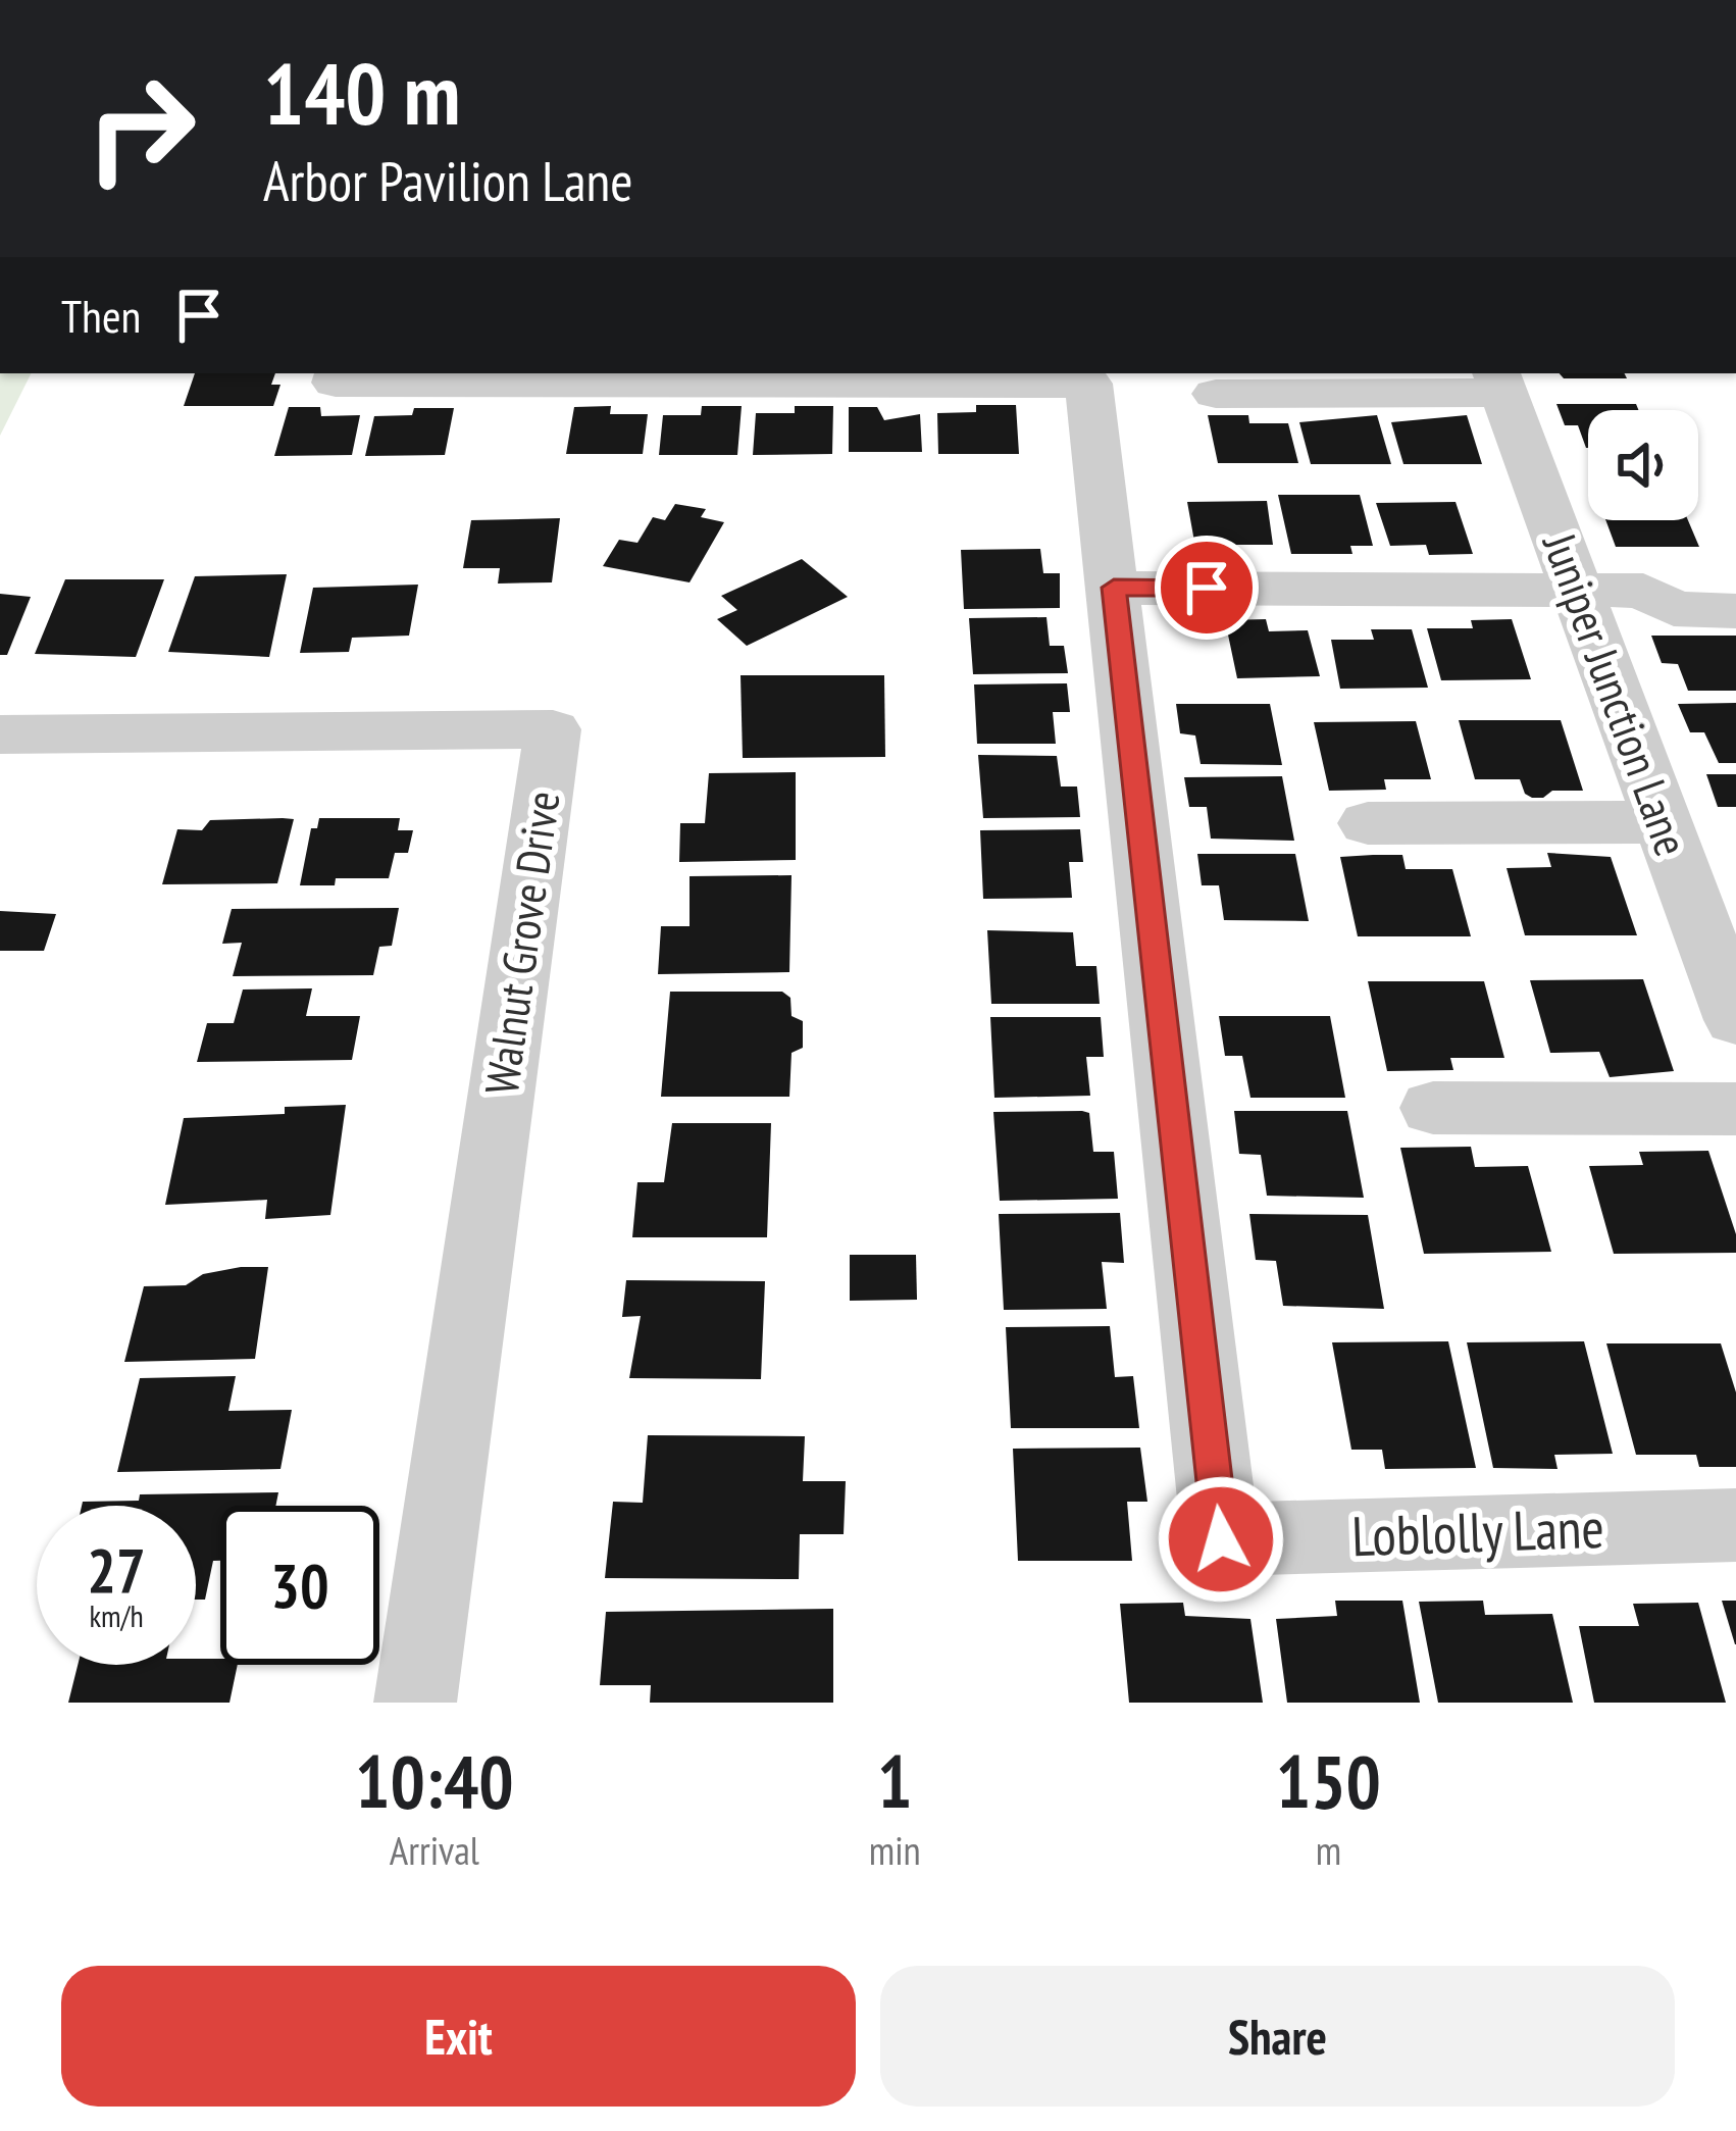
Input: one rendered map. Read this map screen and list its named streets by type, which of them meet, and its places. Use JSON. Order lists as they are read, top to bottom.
{
  "streets": {
    "street": ["Juniper Junction Lane", "Walnut Grove Drive", "Loblolly Lane"]
  },
  "page": {
    "turn": ["140 m", "Arbor Pavilion Lane"],
    "then": "Then",
    "speed": "27 km/h",
    "limit": "30",
    "eta": [
      "10:40",
      "Arrival",
      "1",
      "min",
      "150",
      "m"
    ],
    "buttons": ["Exit", "Share"]
  }
}
